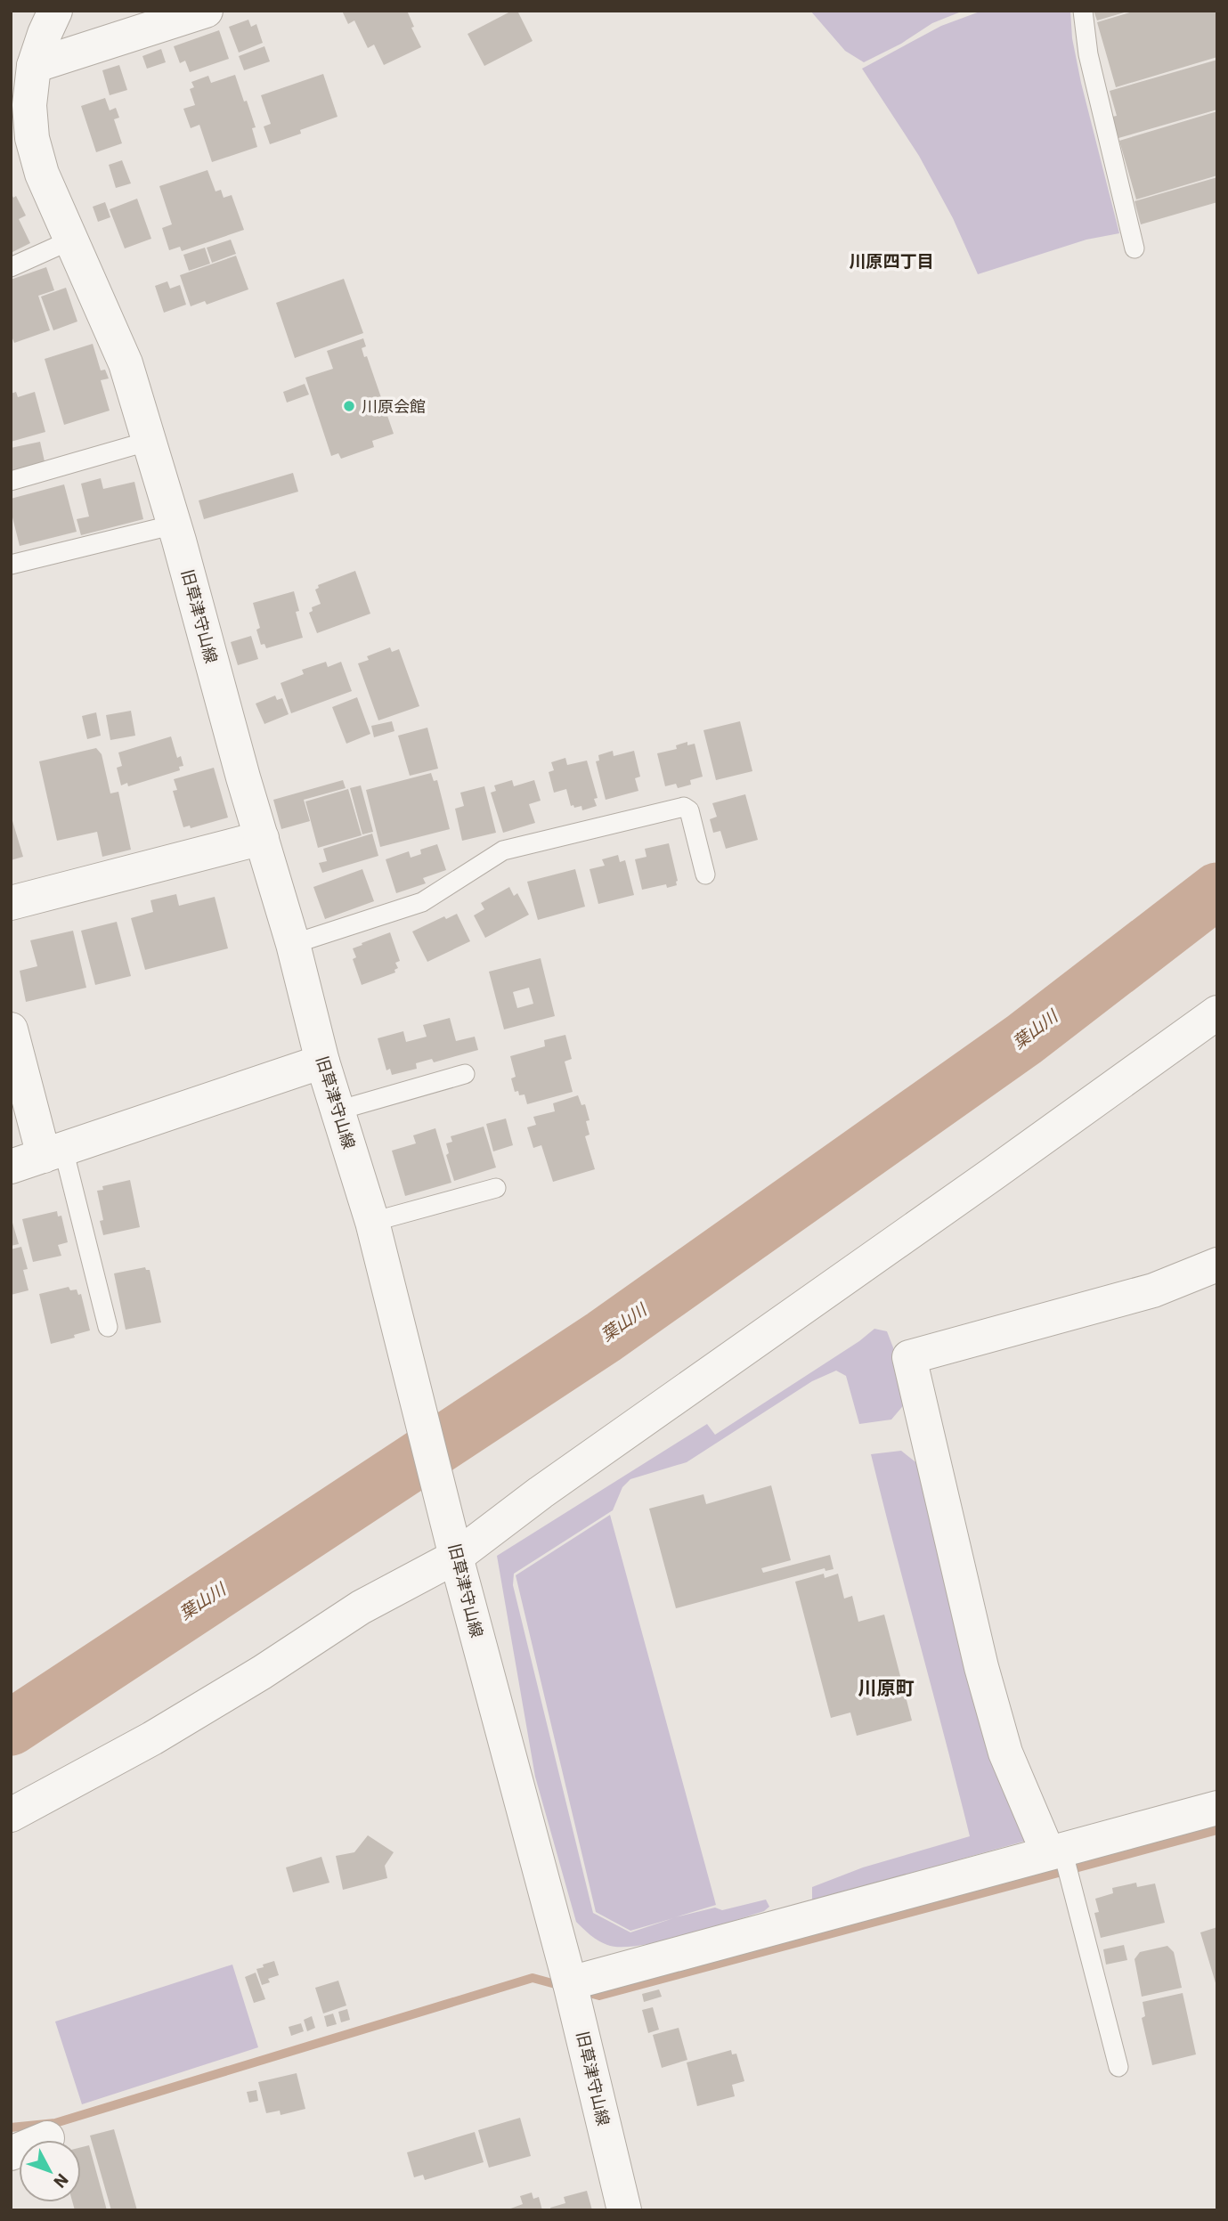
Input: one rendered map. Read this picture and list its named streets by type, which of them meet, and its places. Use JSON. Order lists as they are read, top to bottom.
{
  "streets": {
    "street": ["旧草津守山線"]
  },
  "districts": ["川原四丁目", "川原町"],
  "water": ["葉山川"],
  "places": ["川原会館"],
  "north": "bottom right"
}
